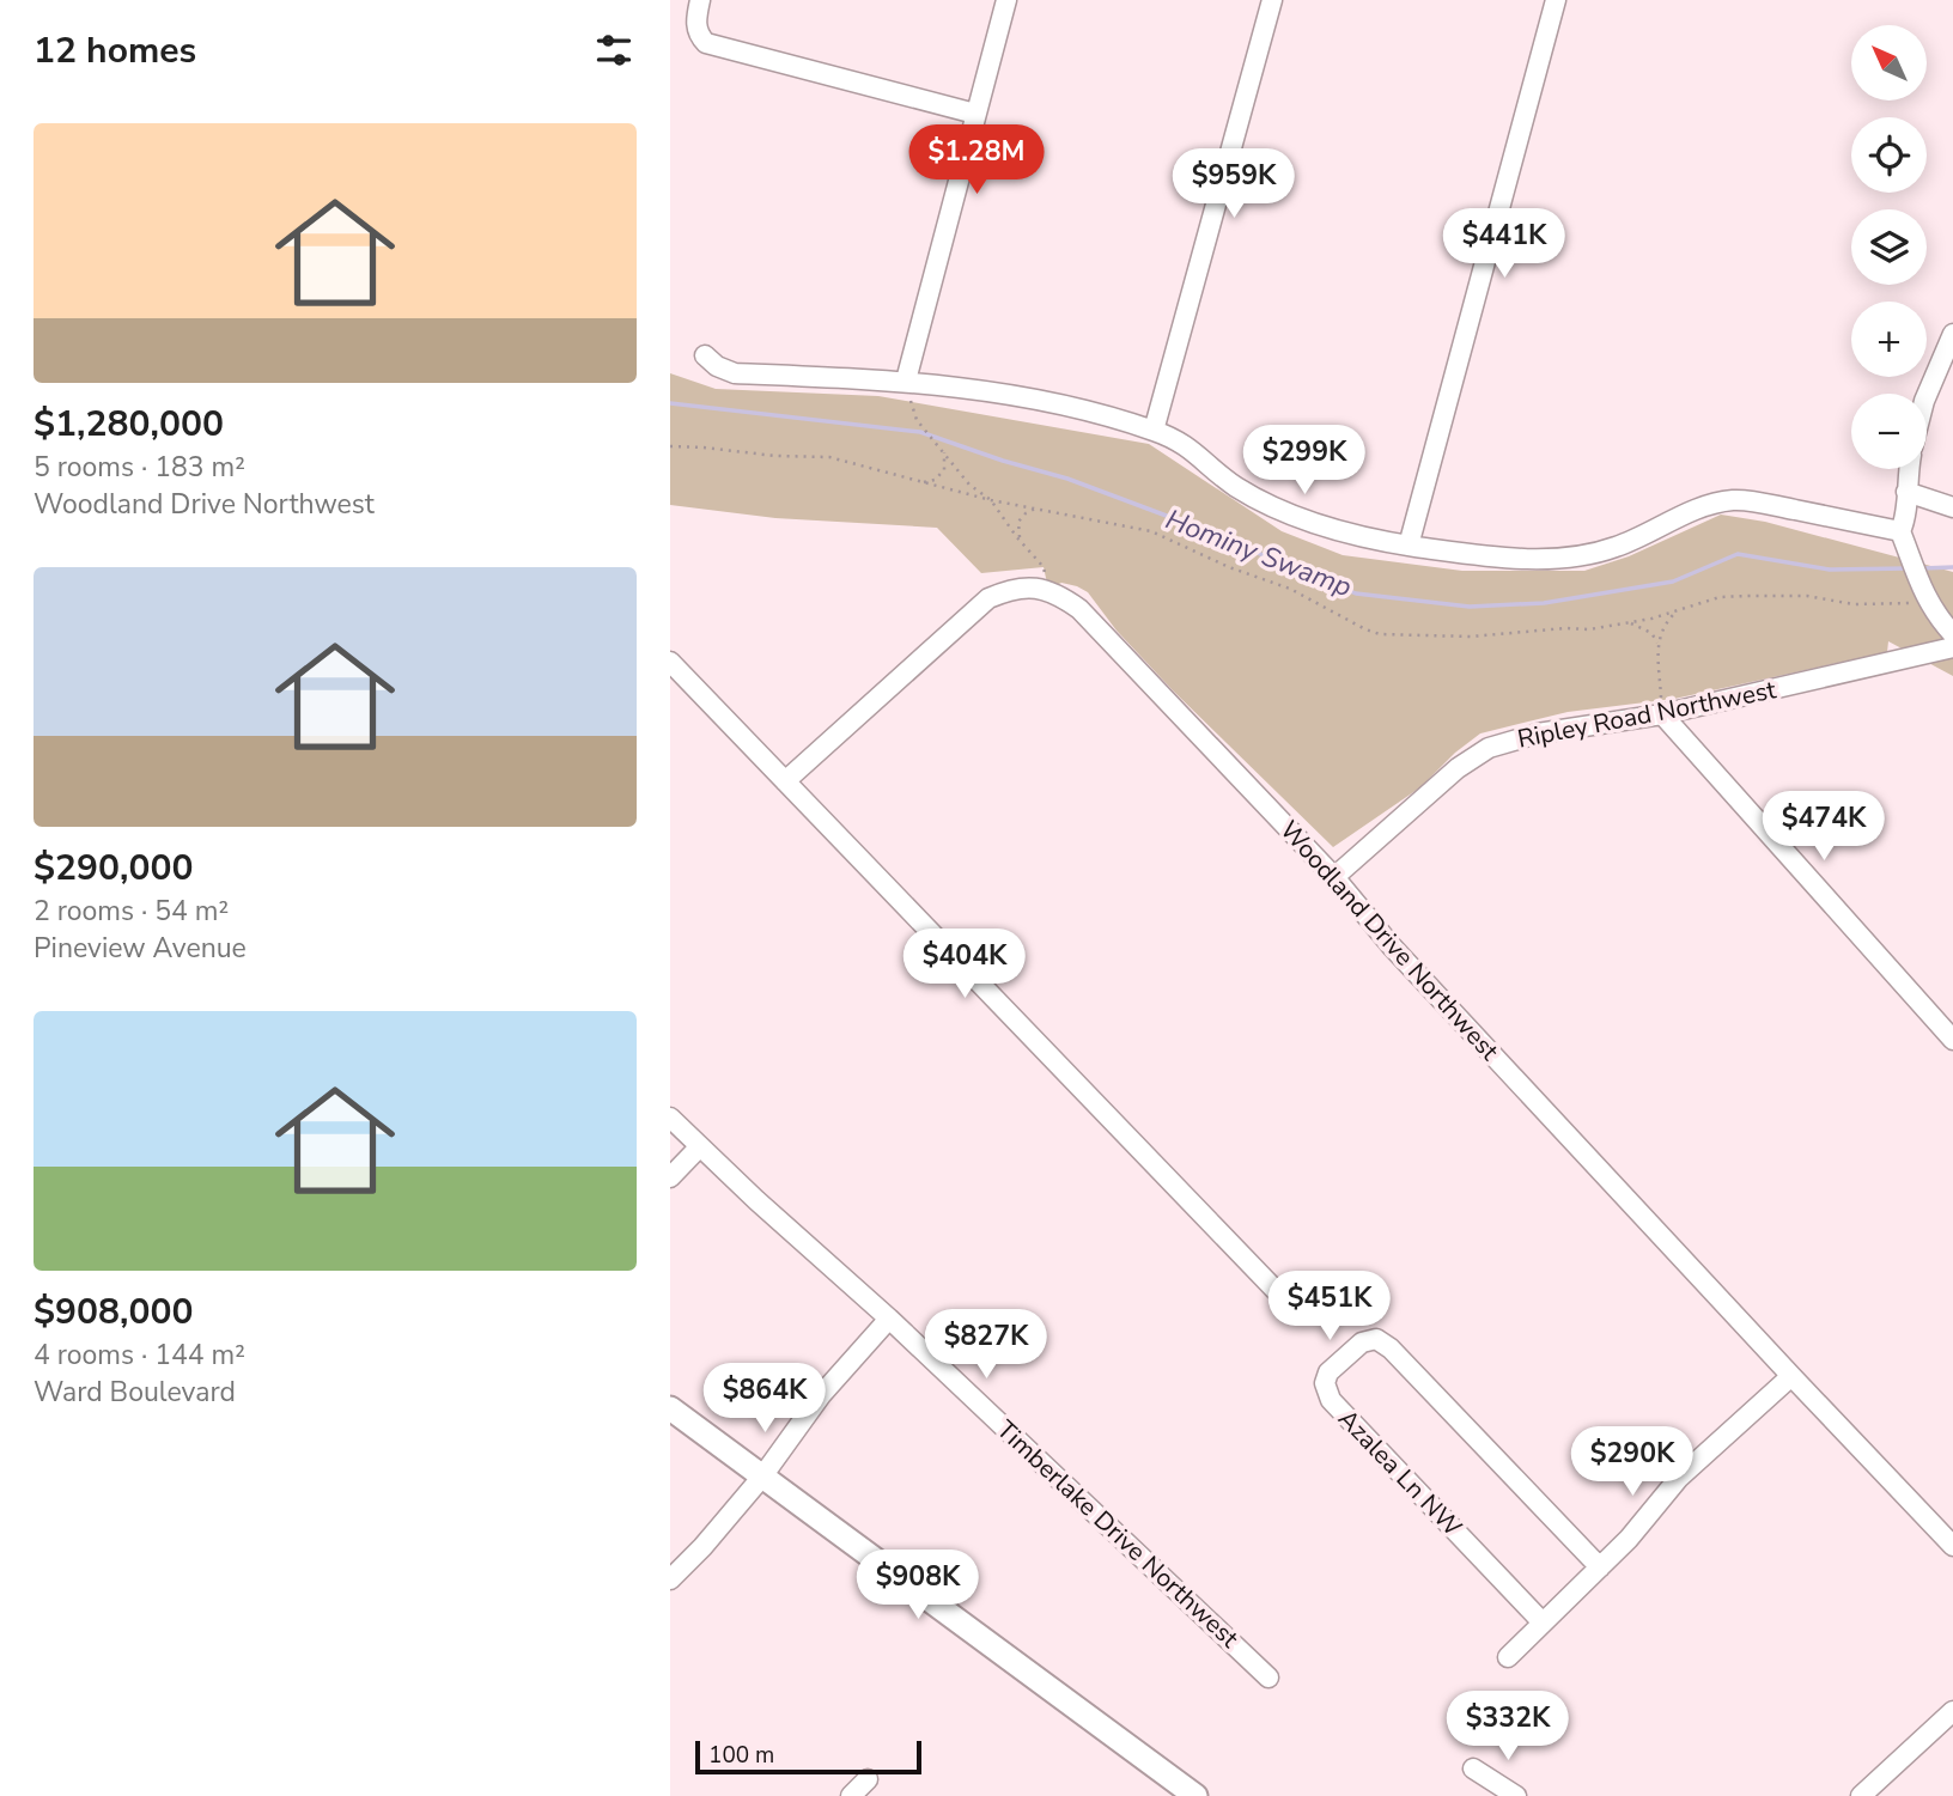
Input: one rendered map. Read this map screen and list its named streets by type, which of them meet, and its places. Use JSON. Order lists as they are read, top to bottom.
{
  "streets": {
    "street": [
      "Ripley Road Northwest",
      "Woodland Drive Northwest",
      "Azalea Ln NW",
      "Timberlake Drive Northwest"
    ]
  },
  "crossings": [
    ["Ripley Road Northwest", "Woodland Drive Northwest"]
  ],
  "water": ["Hominy Swamp"],
  "scale_bar": "100 m",
  "north": "top left",
  "page": {
    "heading": "12 homes",
    "map_buttons": ["+", "−"],
    "list": [
      {
        "name": "$1,280,000",
        "note": "5 rooms · 183 m² · Woodland Drive Northwest"
      },
      {
        "name": "$290,000",
        "note": "2 rooms · 54 m² · Pineview Avenue"
      },
      {
        "name": "$908,000",
        "note": "4 rooms · 144 m² · Ward Boulevard"
      }
    ],
    "price": [
      "$1.28M",
      "$959K",
      "$441K",
      "$299K",
      "$474K",
      "$404K",
      "$451K",
      "$827K",
      "$864K",
      "$290K",
      "$908K",
      "$332K"
    ],
    "scale": "100 m"
  }
}
